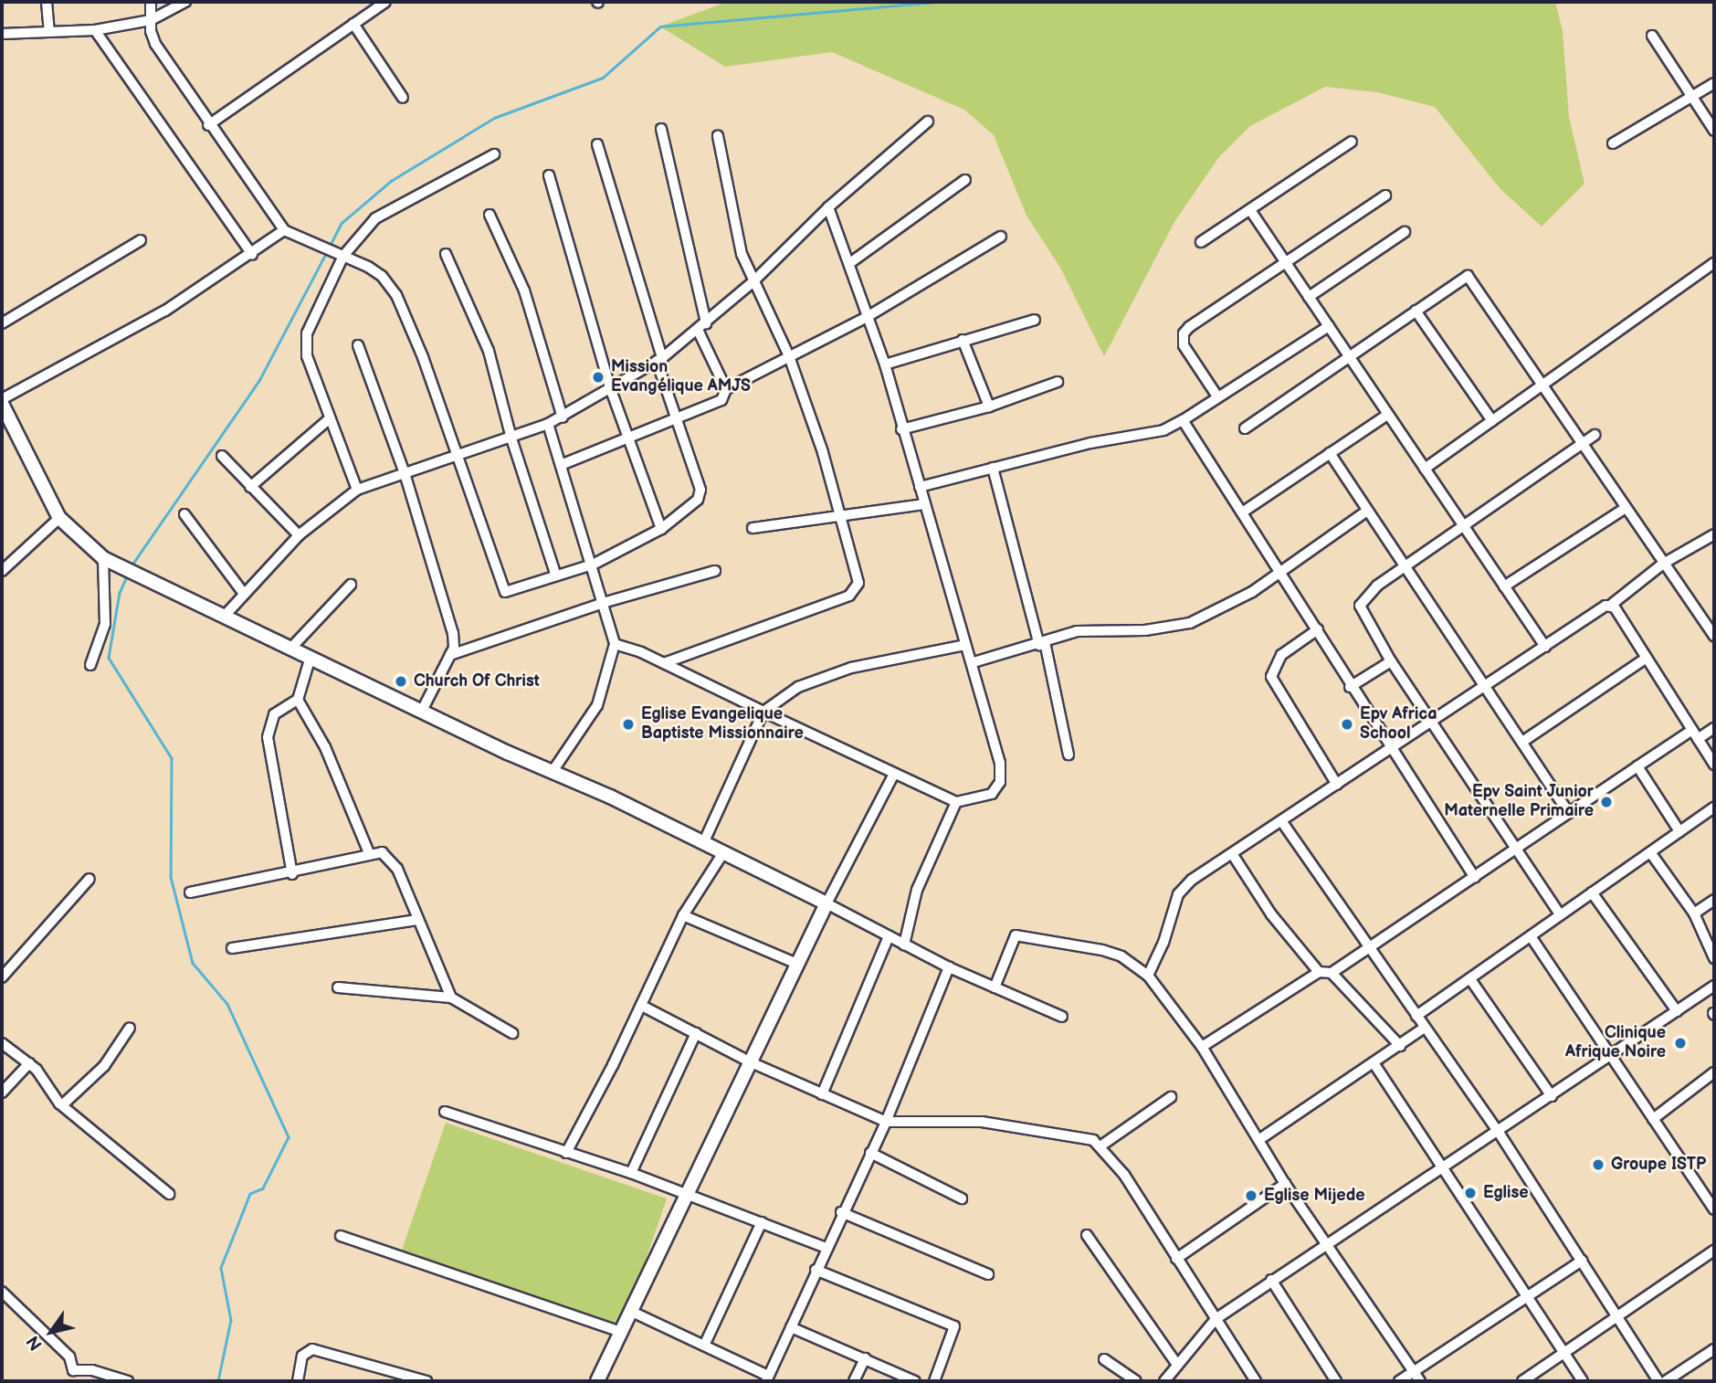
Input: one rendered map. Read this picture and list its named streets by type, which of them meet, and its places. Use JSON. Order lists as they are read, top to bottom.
{
  "places": [
    "Mission Evangélique AMJS",
    "Church Of Christ",
    "Eglise Evangelique Baptiste Missionnaire",
    "Epv Africa School",
    "Epv Saint Junior Maternelle Primaire",
    "Clinique Afrique Noire",
    "Groupe ISTP",
    "Eglise",
    "Eglise Mijede"
  ],
  "north": "bottom left"
}
